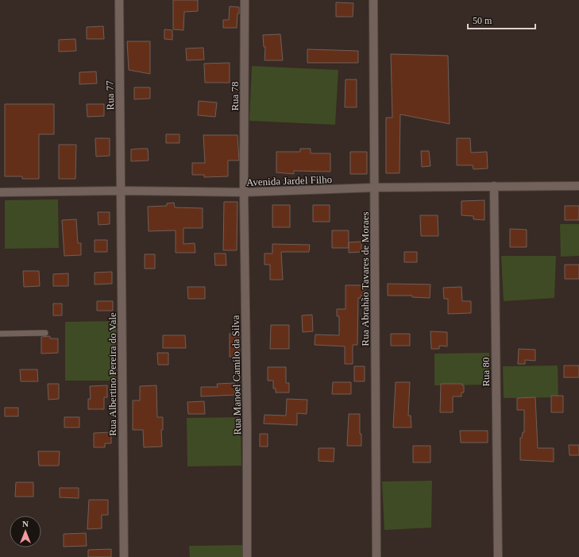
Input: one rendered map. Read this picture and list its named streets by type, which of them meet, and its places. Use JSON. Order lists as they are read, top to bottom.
{
  "streets": {
    "street": [
      "Rua 77",
      "Rua 78",
      "Avenida Jardel Filho",
      "Rua Abrahão Tavares de Moraes",
      "Rua 80",
      "Rua Albertino Pereira do Vale",
      "Rua Manoel Camilo da Silva"
    ]
  },
  "crossings": [
    ["Rua 77", "Avenida Jardel Filho"],
    ["Rua 77", "Rua Albertino Pereira do Vale"],
    ["Rua 78", "Avenida Jardel Filho"],
    ["Rua 78", "Rua Manoel Camilo da Silva"],
    ["Avenida Jardel Filho", "Rua Abrahão Tavares de Moraes"],
    ["Avenida Jardel Filho", "Rua 80"],
    ["Avenida Jardel Filho", "Rua Albertino Pereira do Vale"],
    ["Avenida Jardel Filho", "Rua Manoel Camilo da Silva"]
  ],
  "scale_bar": "50 m",
  "north": "top"
}
